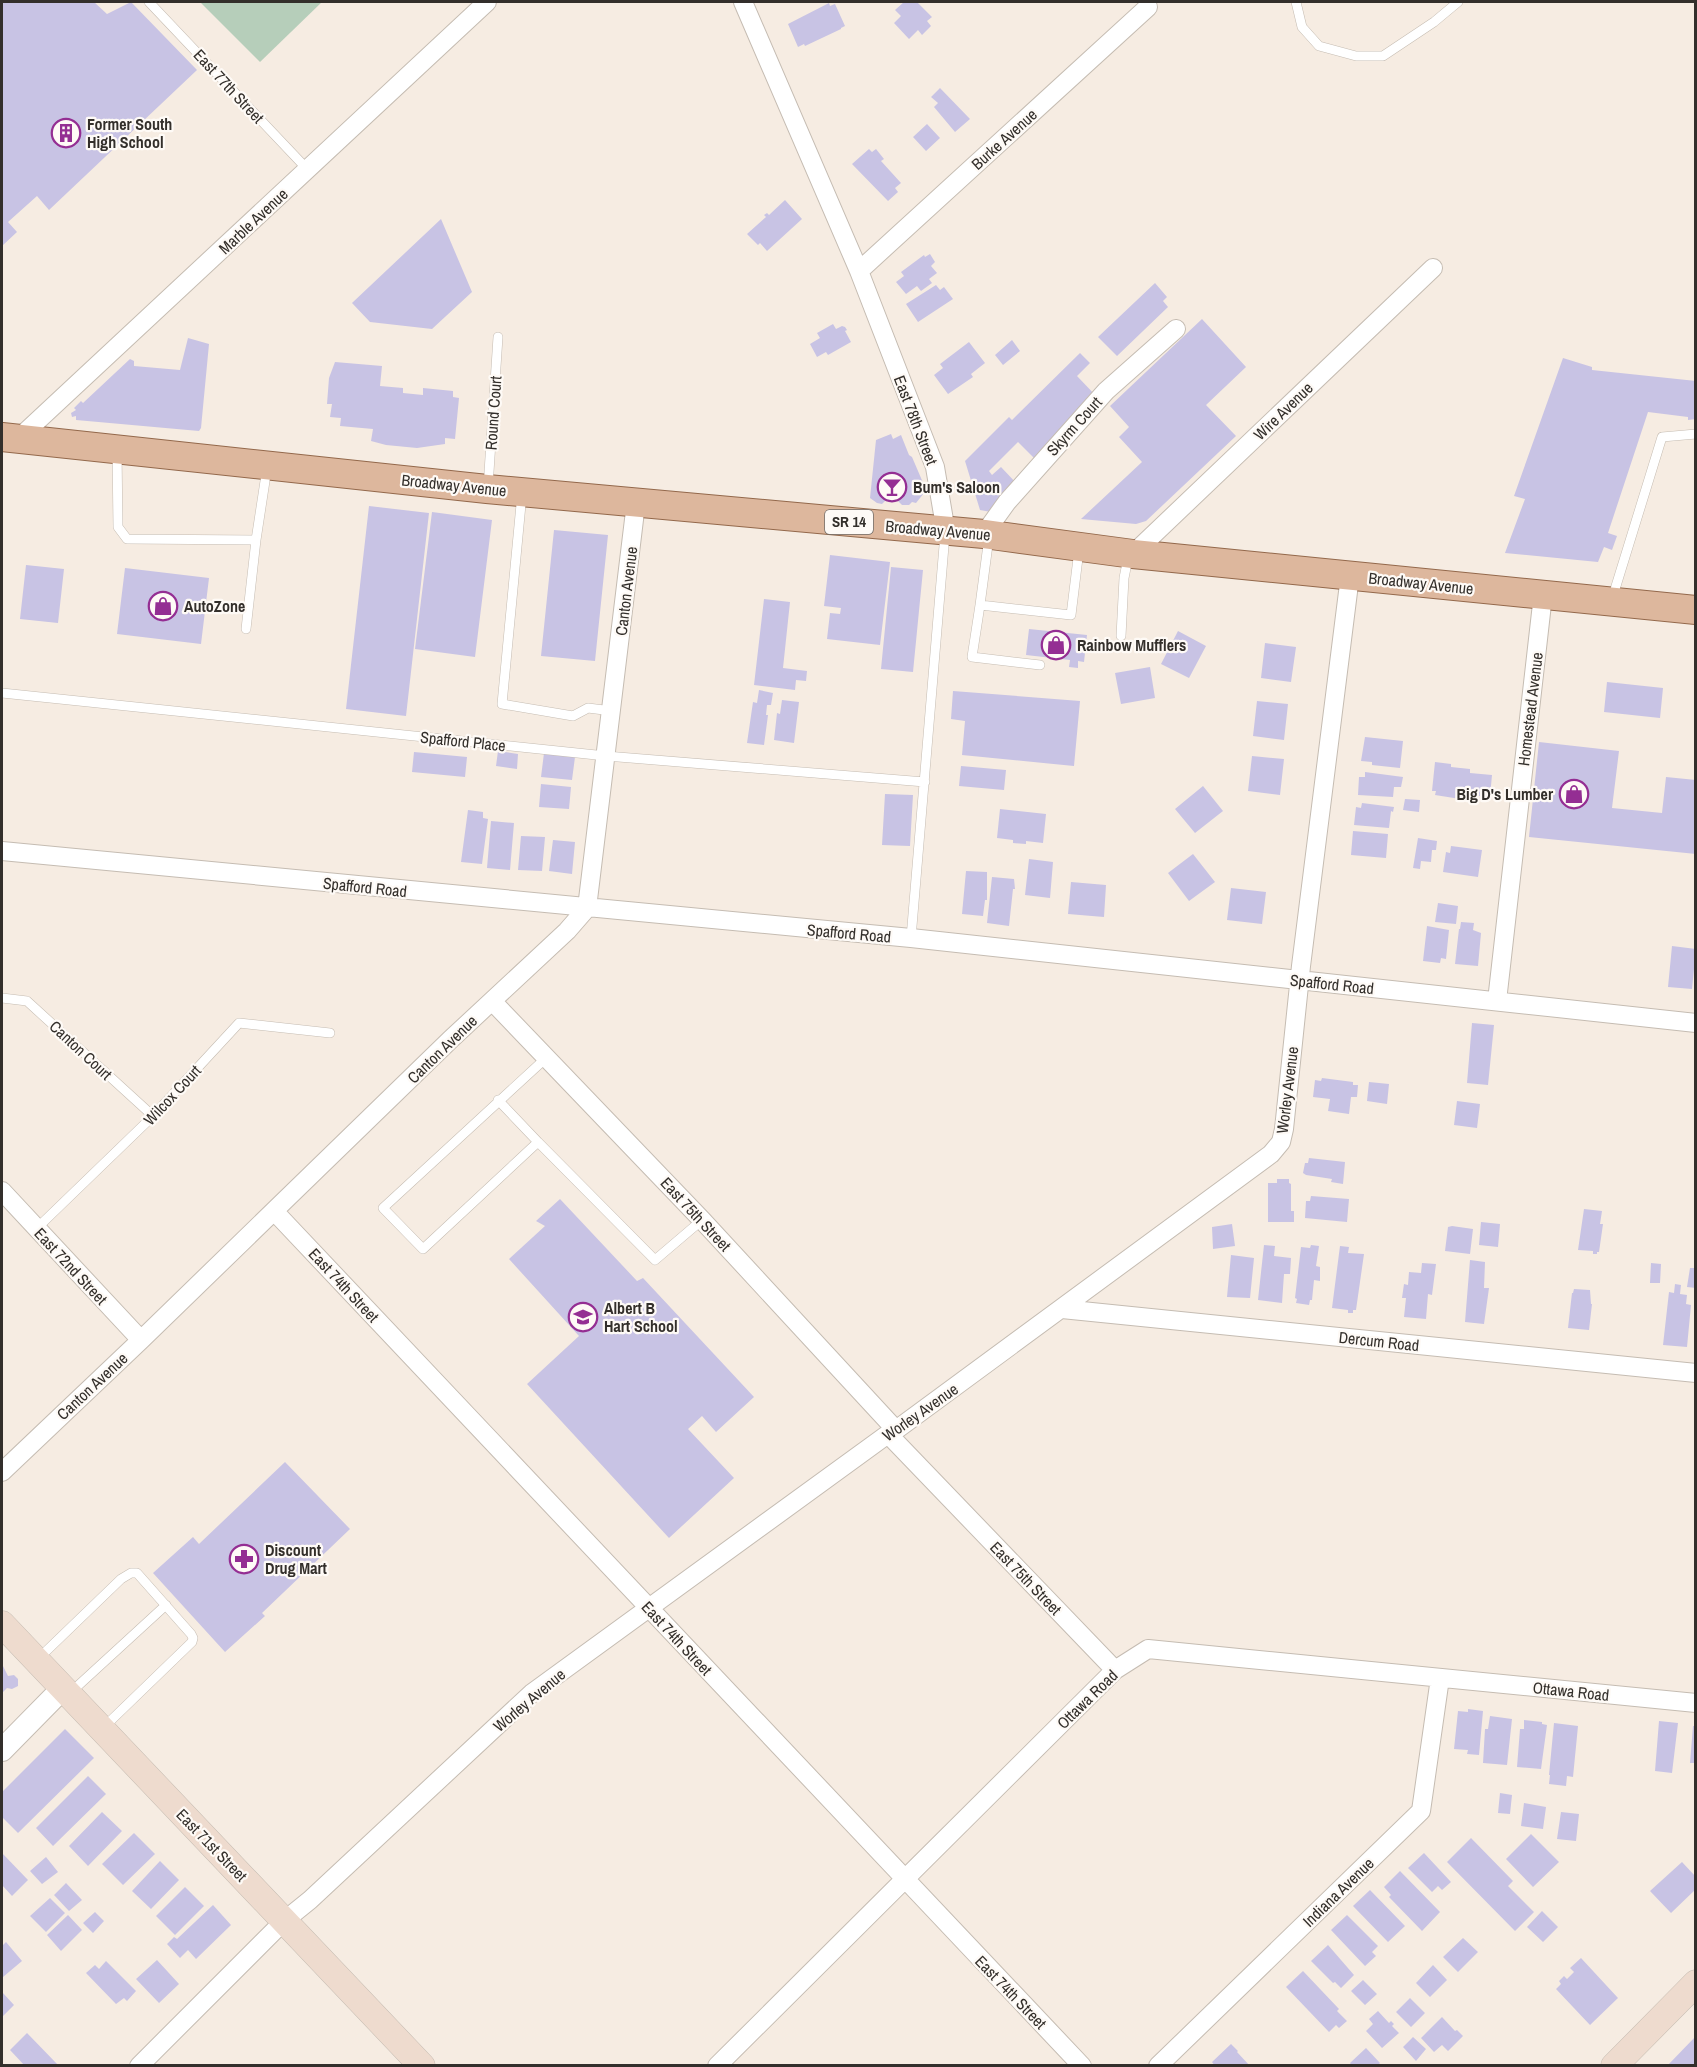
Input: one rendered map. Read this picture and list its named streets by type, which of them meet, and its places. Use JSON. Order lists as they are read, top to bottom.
{
  "streets": {
    "main road": ["Broadway Avenue", "SR 14", "East 71st Street"],
    "street": [
      "Burke Avenue",
      "Marble Avenue",
      "Wire Avenue",
      "East 78th Street",
      "Skyrm Court",
      "Canton Avenue",
      "Homestead Avenue",
      "Spafford Road",
      "Worley Avenue",
      "East 75th Street",
      "East 72nd Street",
      "East 74th Street",
      "Dercum Road",
      "Ottawa Road",
      "Indiana Avenue"
    ],
    "lane": [
      "East 77th Street",
      "Round Court",
      "Spafford Place",
      "Canton Court",
      "Wilcox Court"
    ]
  },
  "crossings": [
    ["East 77th Street", "Marble Avenue"],
    ["Burke Avenue", "East 78th Street"],
    ["Marble Avenue", "Broadway Avenue"],
    ["Wire Avenue", "Broadway Avenue"],
    ["Round Court", "Broadway Avenue"],
    ["East 78th Street", "Broadway Avenue"],
    ["East 78th Street", "Spafford Place"],
    ["East 78th Street", "Spafford Road"],
    ["Skyrm Court", "Broadway Avenue"],
    ["Broadway Avenue", "Canton Avenue"],
    ["Broadway Avenue", "Homestead Avenue"],
    ["Broadway Avenue", "Worley Avenue"],
    ["Canton Avenue", "Spafford Place"],
    ["Canton Avenue", "Spafford Road"],
    ["Canton Avenue", "East 75th Street"],
    ["Canton Avenue", "East 72nd Street"],
    ["Canton Avenue", "East 74th Street"],
    ["Homestead Avenue", "Spafford Road"],
    ["Spafford Road", "Worley Avenue"],
    ["Canton Court", "Wilcox Court"],
    ["Worley Avenue", "East 75th Street"],
    ["Worley Avenue", "East 74th Street"],
    ["Worley Avenue", "Dercum Road"],
    ["Worley Avenue", "East 71st Street"],
    ["Wilcox Court", "East 72nd Street"],
    ["East 75th Street", "Ottawa Road"],
    ["East 74th Street", "Ottawa Road"],
    ["Ottawa Road", "Indiana Avenue"]
  ],
  "places": {
    "building": ["Former South High School"],
    "bar": ["Bum's Saloon"],
    "shop": ["AutoZone", "Rainbow Mufflers", "Big D's Lumber"],
    "school or university": ["Albert B Hart School"],
    "pharmacy": ["Discount Drug Mart"]
  }
}
